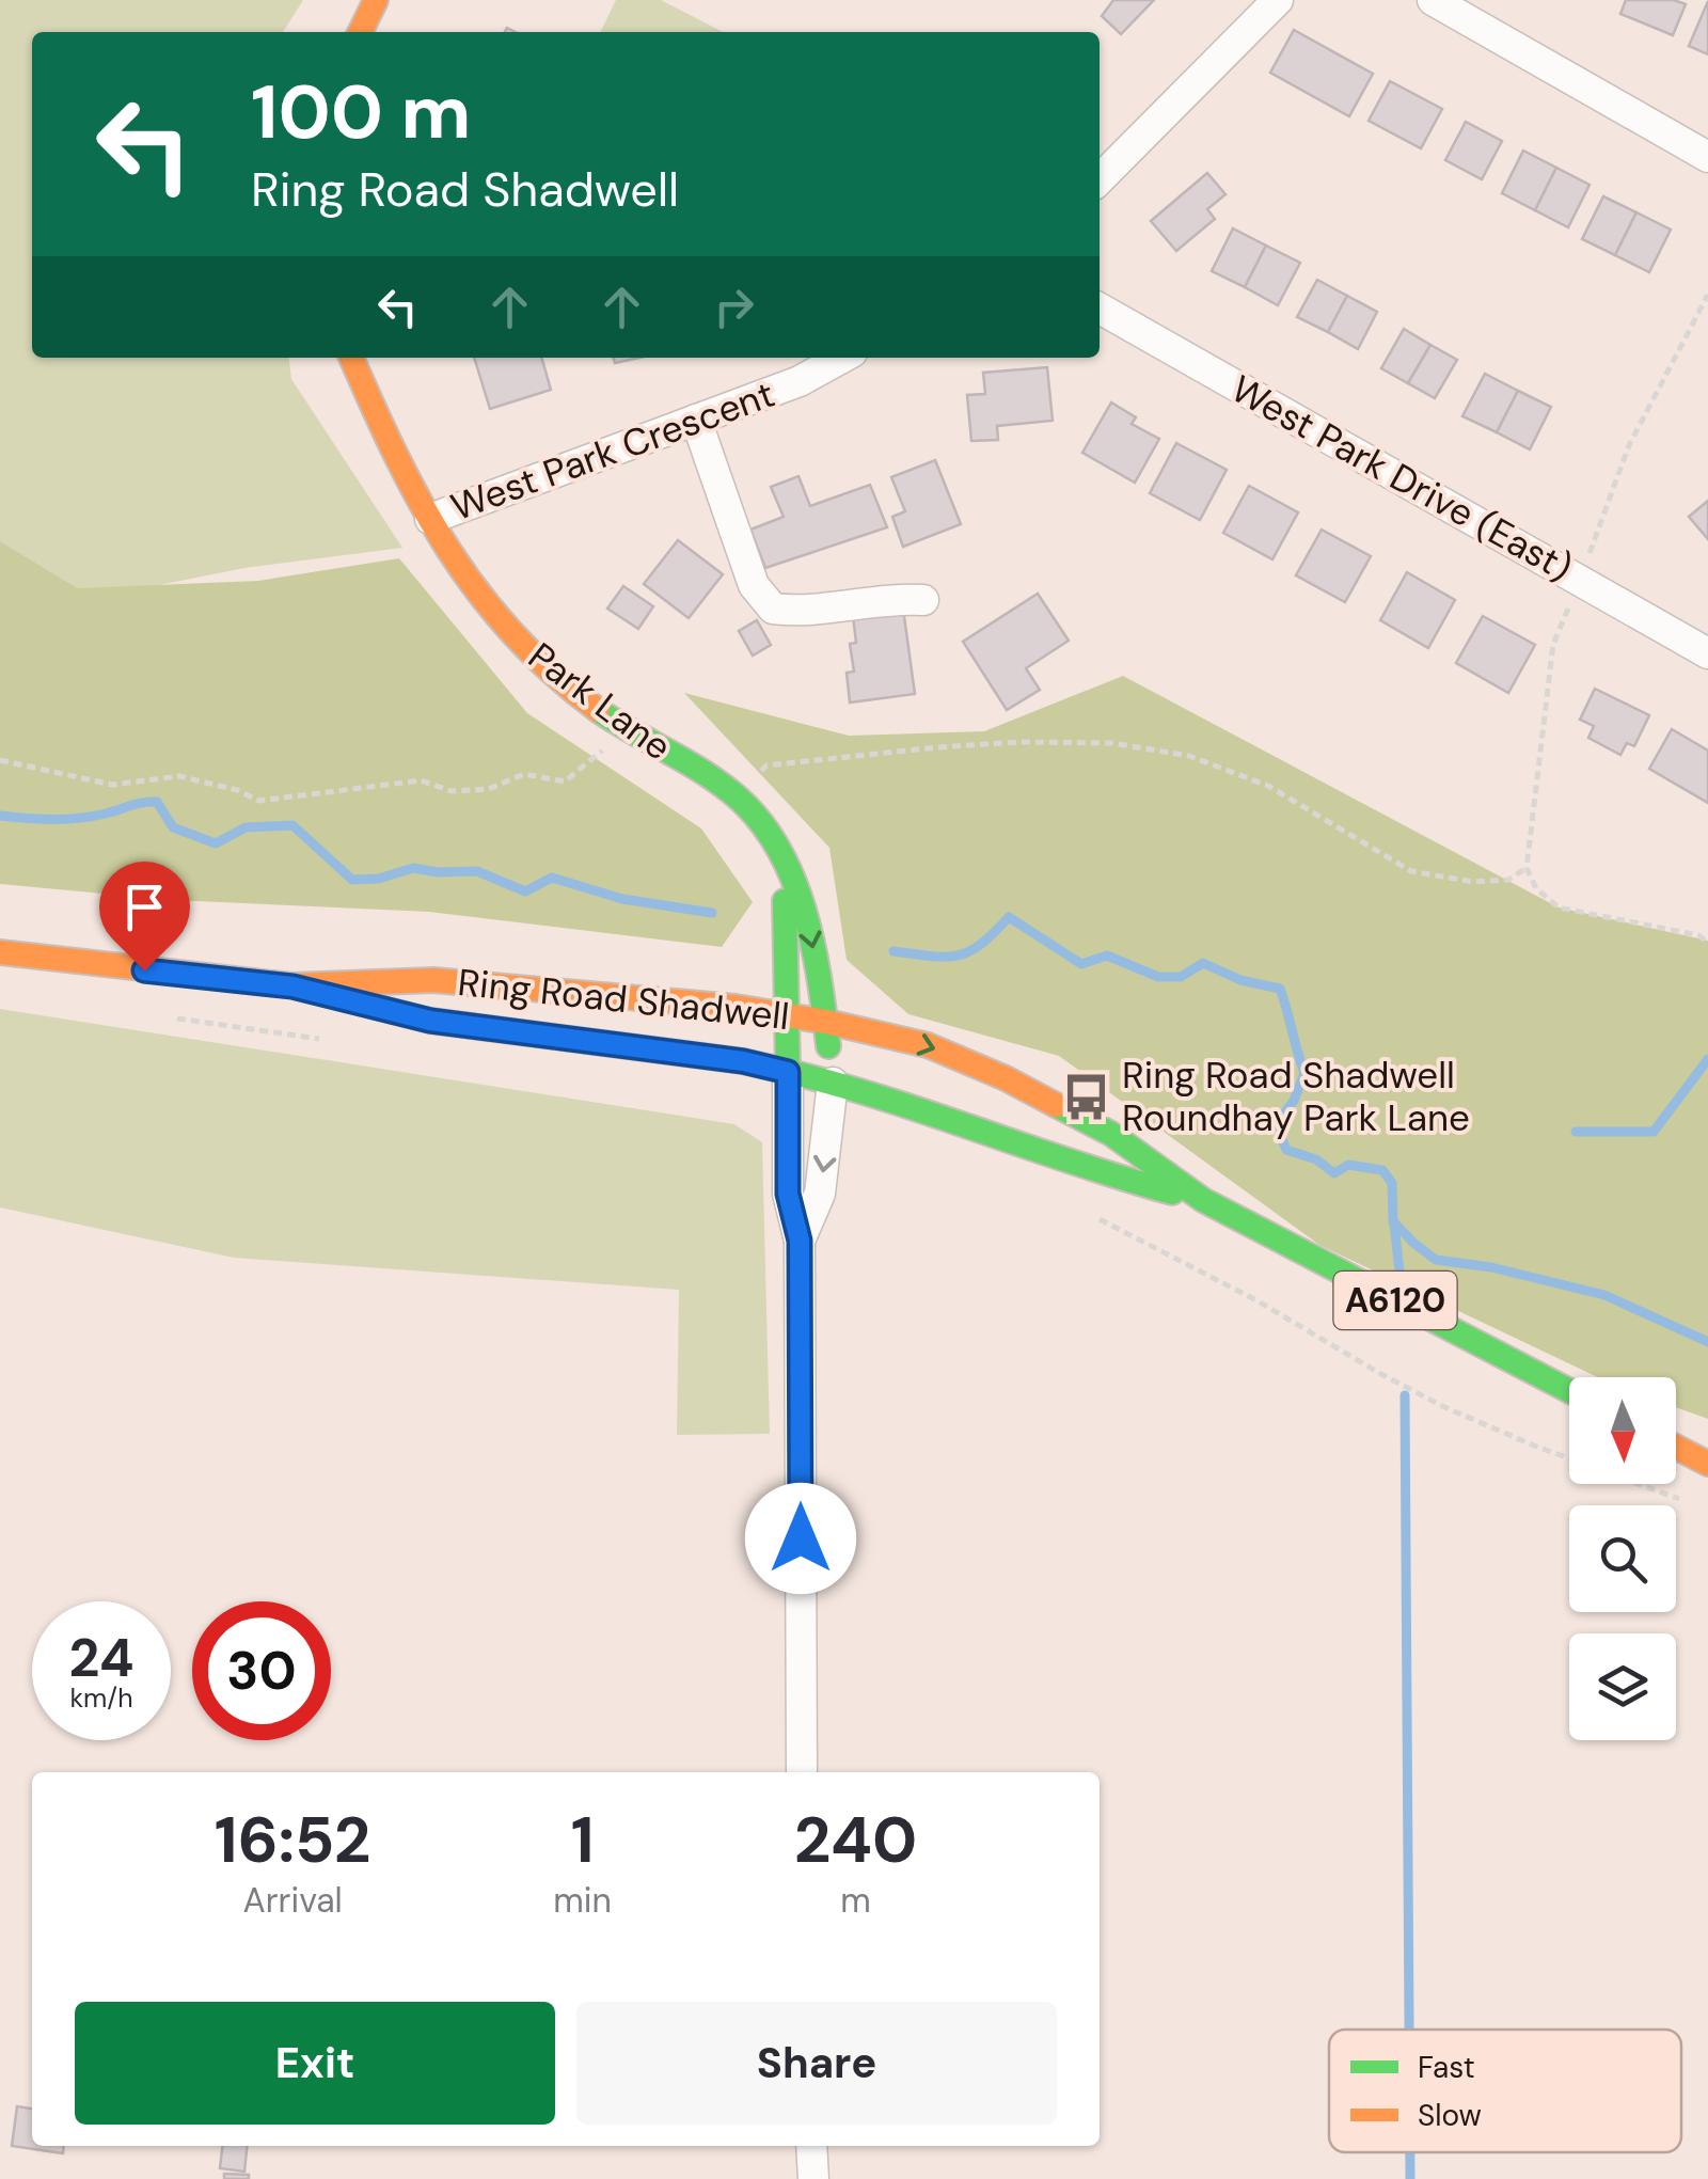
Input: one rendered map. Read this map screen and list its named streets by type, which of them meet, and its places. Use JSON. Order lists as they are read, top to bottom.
{
  "streets": {
    "main road": ["Park Lane", "Ring Road Shadwell", "A6120"],
    "street": ["West Park Crescent", "West Park Drive (East)"]
  },
  "crossings": [
    ["West Park Crescent", "Park Lane"],
    ["Park Lane", "Ring Road Shadwell"],
    ["Park Lane", "A6120"],
    ["Ring Road Shadwell", "A6120"]
  ],
  "places": {
    "bus stop": ["Ring Road Shadwell Roundhay Park Lane"]
  },
  "legend": ["Fast", "Slow"],
  "north": "bottom",
  "page": {
    "turn": ["100 m", "Ring Road Shadwell"],
    "speed": "24 km/h",
    "limit": "30",
    "eta": [
      "16:52",
      "Arrival",
      "1",
      "min",
      "240",
      "m"
    ],
    "buttons": ["Exit", "Share"]
  }
}
